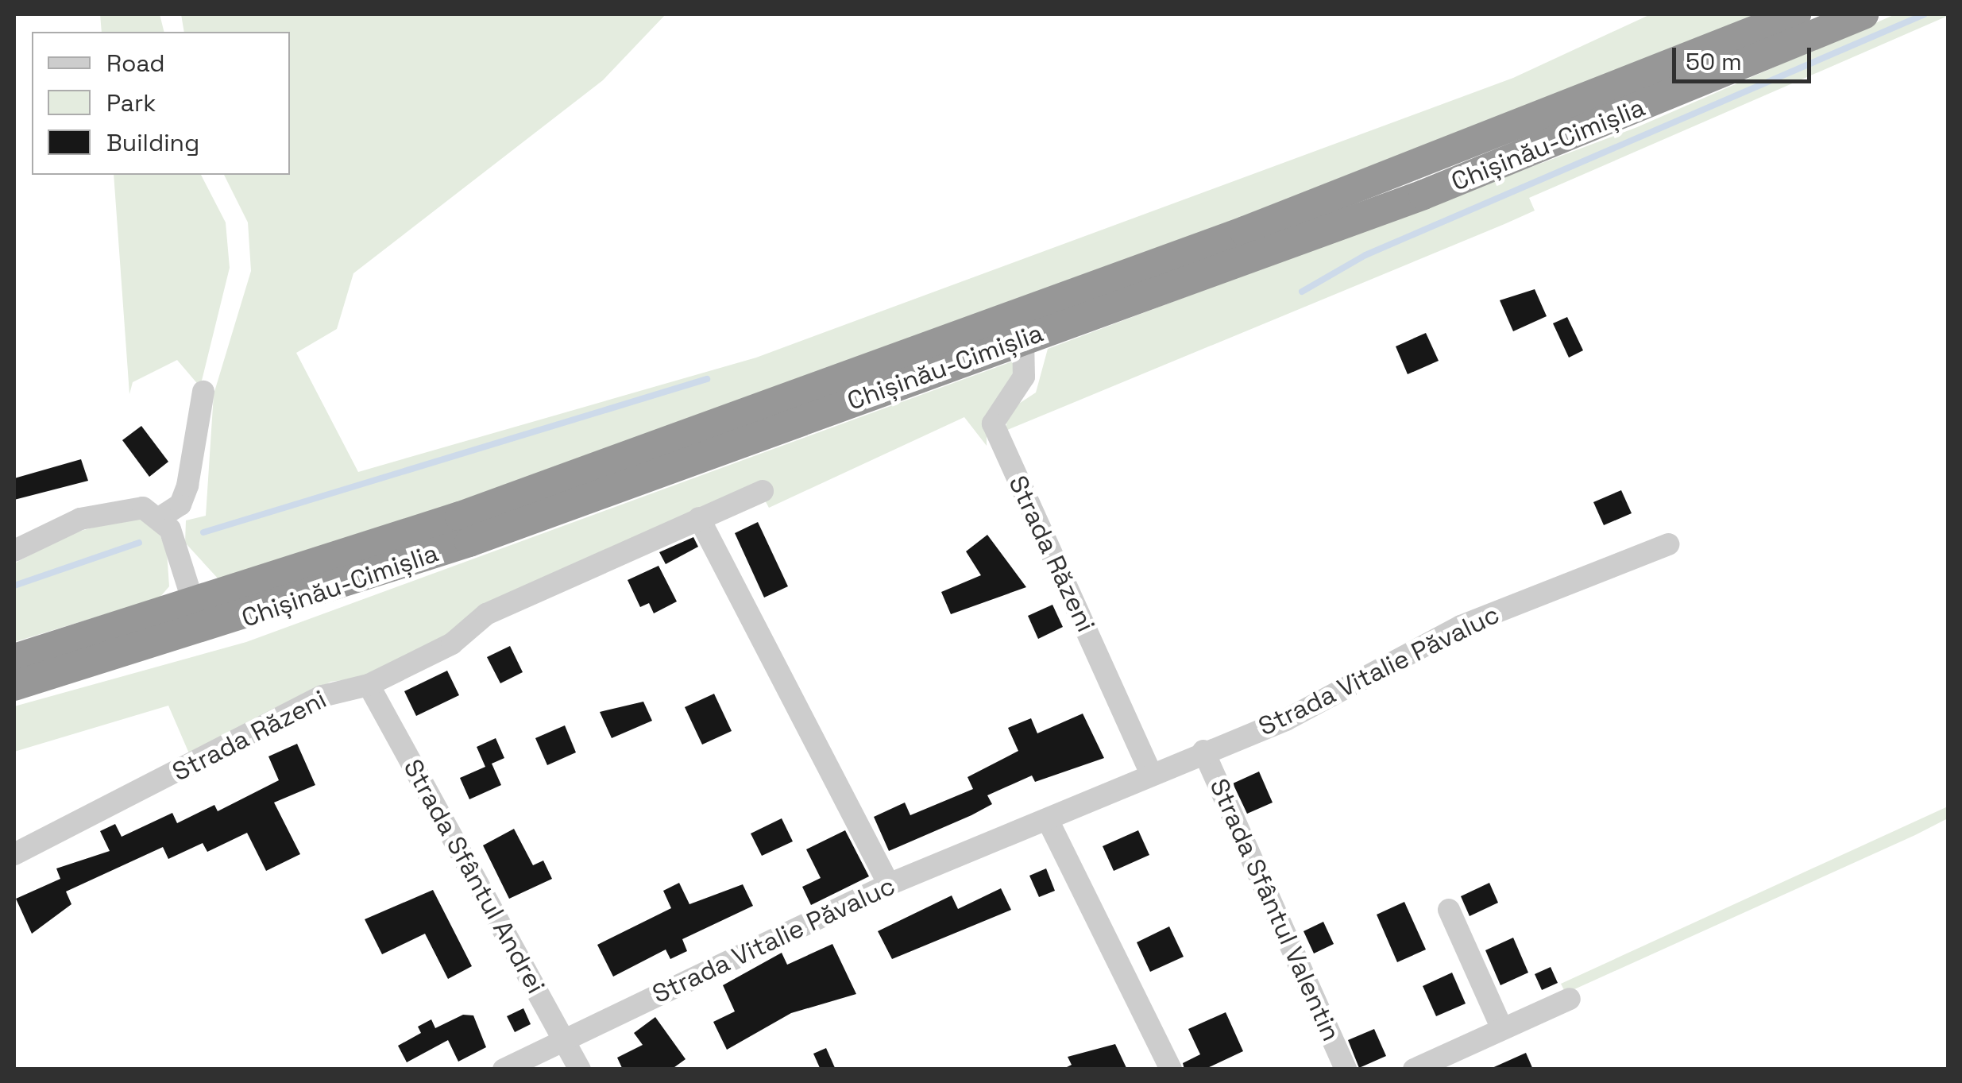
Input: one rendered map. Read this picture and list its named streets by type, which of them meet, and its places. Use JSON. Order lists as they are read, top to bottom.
{
  "streets": {
    "highway": ["Chișinău-Cimișlia"],
    "street": [
      "Strada Răzeni",
      "Strada Vitalie Păvaluc",
      "Strada Sfântul Andrei",
      "Strada Sfântul Valentin"
    ]
  },
  "crossings": [
    ["Chișinău-Cimișlia", "Strada Răzeni"],
    ["Strada Răzeni", "Strada Vitalie Păvaluc"],
    ["Strada Răzeni", "Strada Sfântul Andrei"],
    ["Strada Vitalie Păvaluc", "Strada Sfântul Andrei"],
    ["Strada Vitalie Păvaluc", "Strada Sfântul Valentin"]
  ],
  "legend": ["Road", "Park", "Building"],
  "scale_bar": "50 m"
}
